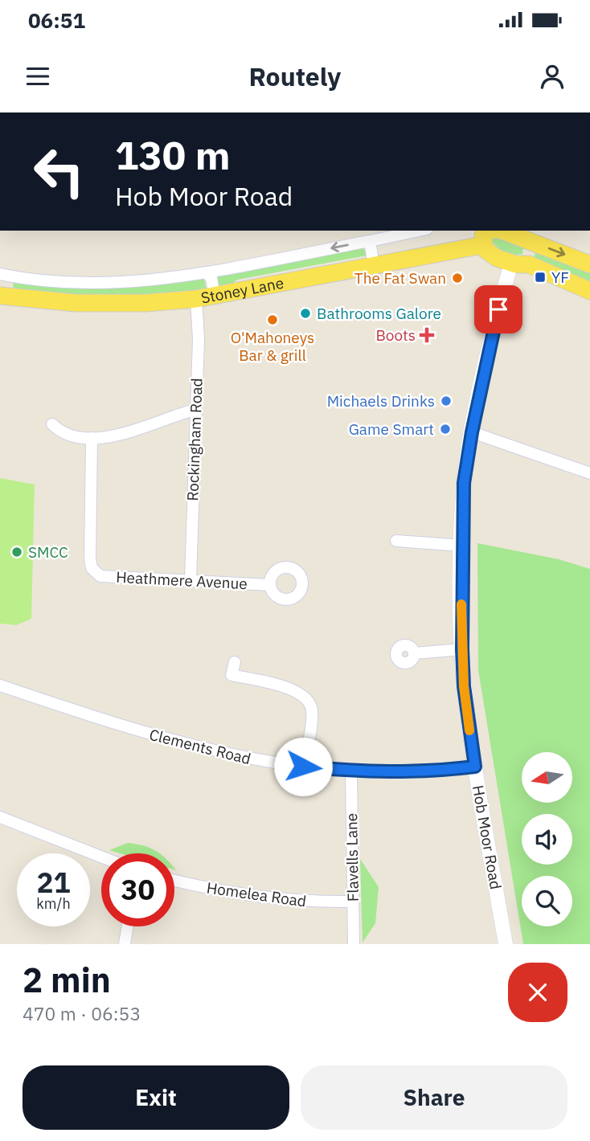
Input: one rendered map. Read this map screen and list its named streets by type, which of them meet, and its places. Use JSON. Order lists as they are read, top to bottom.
{
  "streets": {
    "main road": ["Stoney Lane"],
    "street": [
      "Rockingham Road",
      "Heathmere Avenue",
      "Clements Road",
      "Hob Moor Road",
      "Flavells Lane",
      "Homelea Road"
    ]
  },
  "crossings": [
    ["Stoney Lane", "Rockingham Road"],
    ["Rockingham Road", "Heathmere Avenue"],
    ["Clements Road", "Hob Moor Road"],
    ["Clements Road", "Flavells Lane"],
    ["Flavells Lane", "Homelea Road"]
  ],
  "places": {
    "transit": ["YF"],
    "other": [
      "The Fat Swan",
      "Bathrooms Galore",
      "O'Mahoneys Bar & grill",
      "Michaels Drinks",
      "Game Smart",
      "SMCC"
    ],
    "health": ["Boots"]
  },
  "north": "left",
  "page": {
    "status": "06:51",
    "header": "Routely",
    "turn": ["130 m", "Hob Moor Road"],
    "speed": "21 km/h",
    "limit": "30",
    "heading": ["2 min", "470 m · 06:53"],
    "buttons": ["Exit", "Share"]
  }
}
